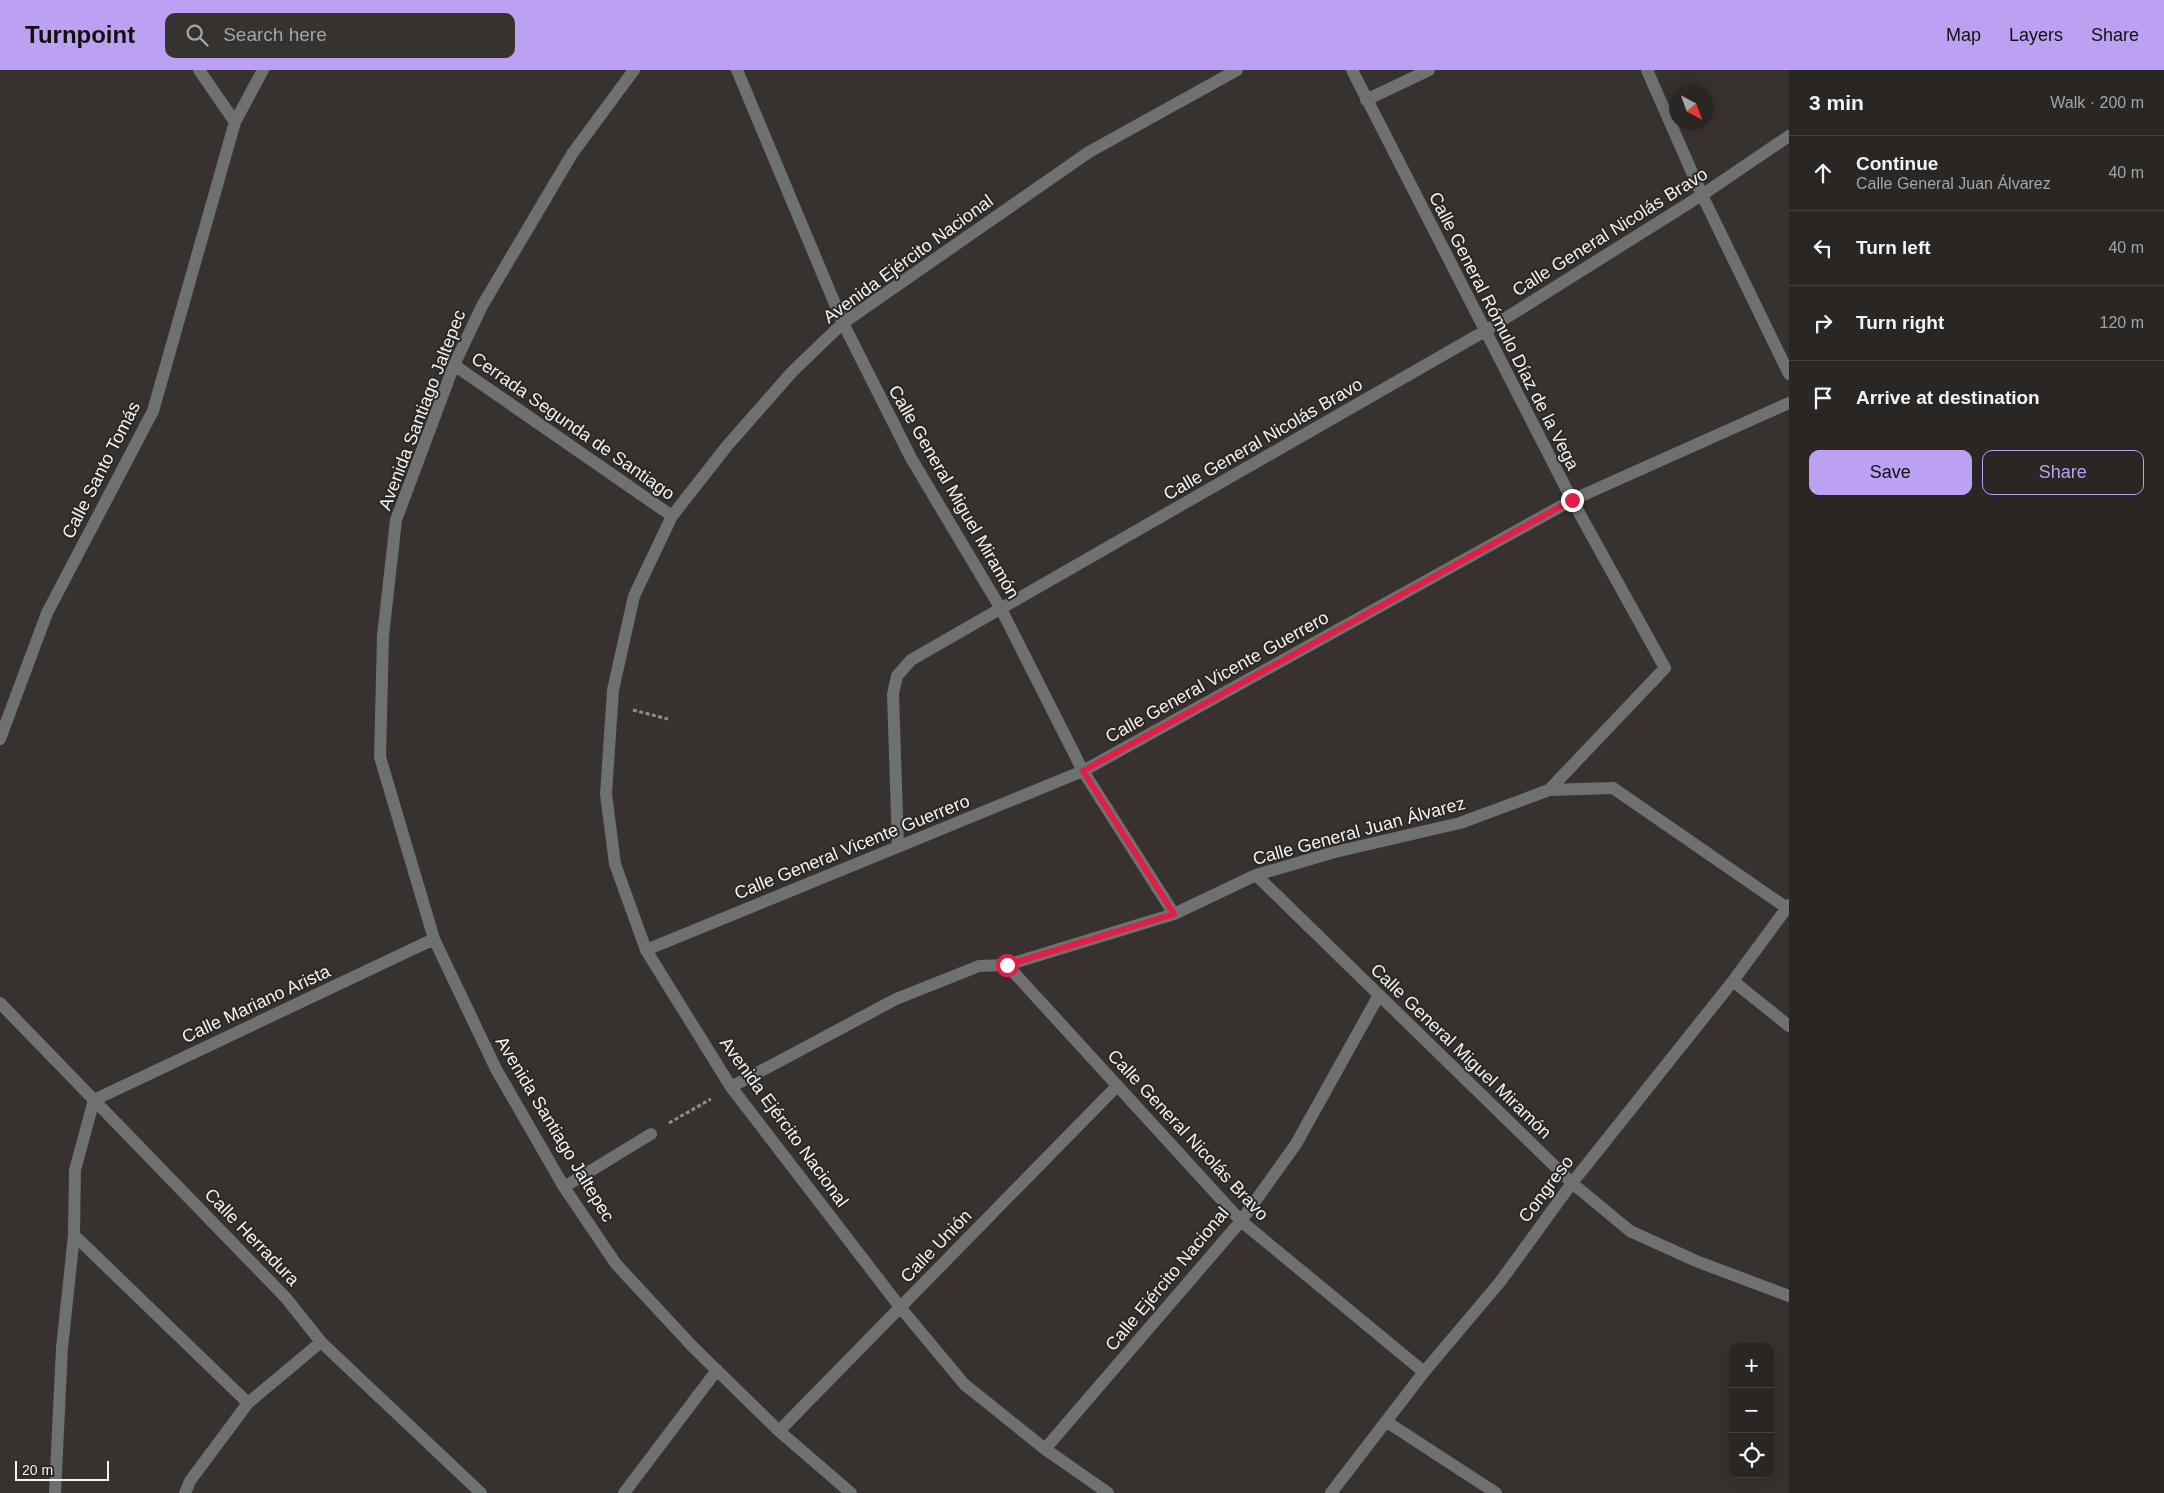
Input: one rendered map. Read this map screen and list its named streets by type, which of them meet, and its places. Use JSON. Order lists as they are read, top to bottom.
{
  "streets": {
    "street": [
      "Calle General Nicolás Bravo",
      "Avenida Ejército Nacional",
      "Calle General Rómulo Díaz de la Vega",
      "Avenida Santiago Jaltepec",
      "Cerrada Segunda de Santiago",
      "Calle Santo Tomás",
      "Calle General Miguel Miramón",
      "Calle General Vicente Guerrero",
      "Calle General Juan Álvarez",
      "Calle Mariano Arista",
      "Congreso",
      "Calle Herradura",
      "Calle Unión",
      "Calle Ejército Nacional"
    ]
  },
  "crossings": [
    ["Calle General Nicolás Bravo", "Calle General Rómulo Díaz de la Vega"],
    ["Calle General Nicolás Bravo", "Calle General Miguel Miramón"],
    ["Calle General Nicolás Bravo", "Calle General Vicente Guerrero"],
    ["Calle General Nicolás Bravo", "Calle General Juan Álvarez"],
    ["Calle General Nicolás Bravo", "Congreso"],
    ["Calle General Nicolás Bravo", "Calle Unión"],
    ["Calle General Nicolás Bravo", "Calle Ejército Nacional"],
    ["Avenida Ejército Nacional", "Cerrada Segunda de Santiago"],
    ["Avenida Ejército Nacional", "Calle General Miguel Miramón"],
    ["Avenida Ejército Nacional", "Calle General Vicente Guerrero"],
    ["Avenida Ejército Nacional", "Calle General Juan Álvarez"],
    ["Avenida Ejército Nacional", "Calle Unión"],
    ["Avenida Ejército Nacional", "Calle Ejército Nacional"],
    ["Calle General Rómulo Díaz de la Vega", "Calle General Vicente Guerrero"],
    ["Calle General Rómulo Díaz de la Vega", "Calle General Juan Álvarez"],
    ["Avenida Santiago Jaltepec", "Cerrada Segunda de Santiago"],
    ["Avenida Santiago Jaltepec", "Calle Mariano Arista"],
    ["Avenida Santiago Jaltepec", "Calle Unión"],
    ["Calle General Miguel Miramón", "Calle General Vicente Guerrero"],
    ["Calle General Miguel Miramón", "Calle General Juan Álvarez"],
    ["Calle General Miguel Miramón", "Congreso"],
    ["Calle General Miguel Miramón", "Calle Ejército Nacional"],
    ["Calle General Juan Álvarez", "Congreso"],
    ["Calle Mariano Arista", "Calle Herradura"]
  ],
  "scale_bar": "20 m",
  "north": "bottom right",
  "page": {
    "header": "Turnpoint",
    "search": "Search here",
    "nav": ["Map", "Layers", "Share"],
    "heading": ["3 min", "Walk · 200 m"],
    "list": [
      ["Continue", "Calle General Juan Álvarez", "40 m"],
      ["Turn left", "40 m"],
      ["Turn right", "120 m"],
      "Arrive at destination"
    ],
    "buttons": ["Save", "Share"],
    "map_buttons": ["+", "−"],
    "scale": "20 m"
  }
}
